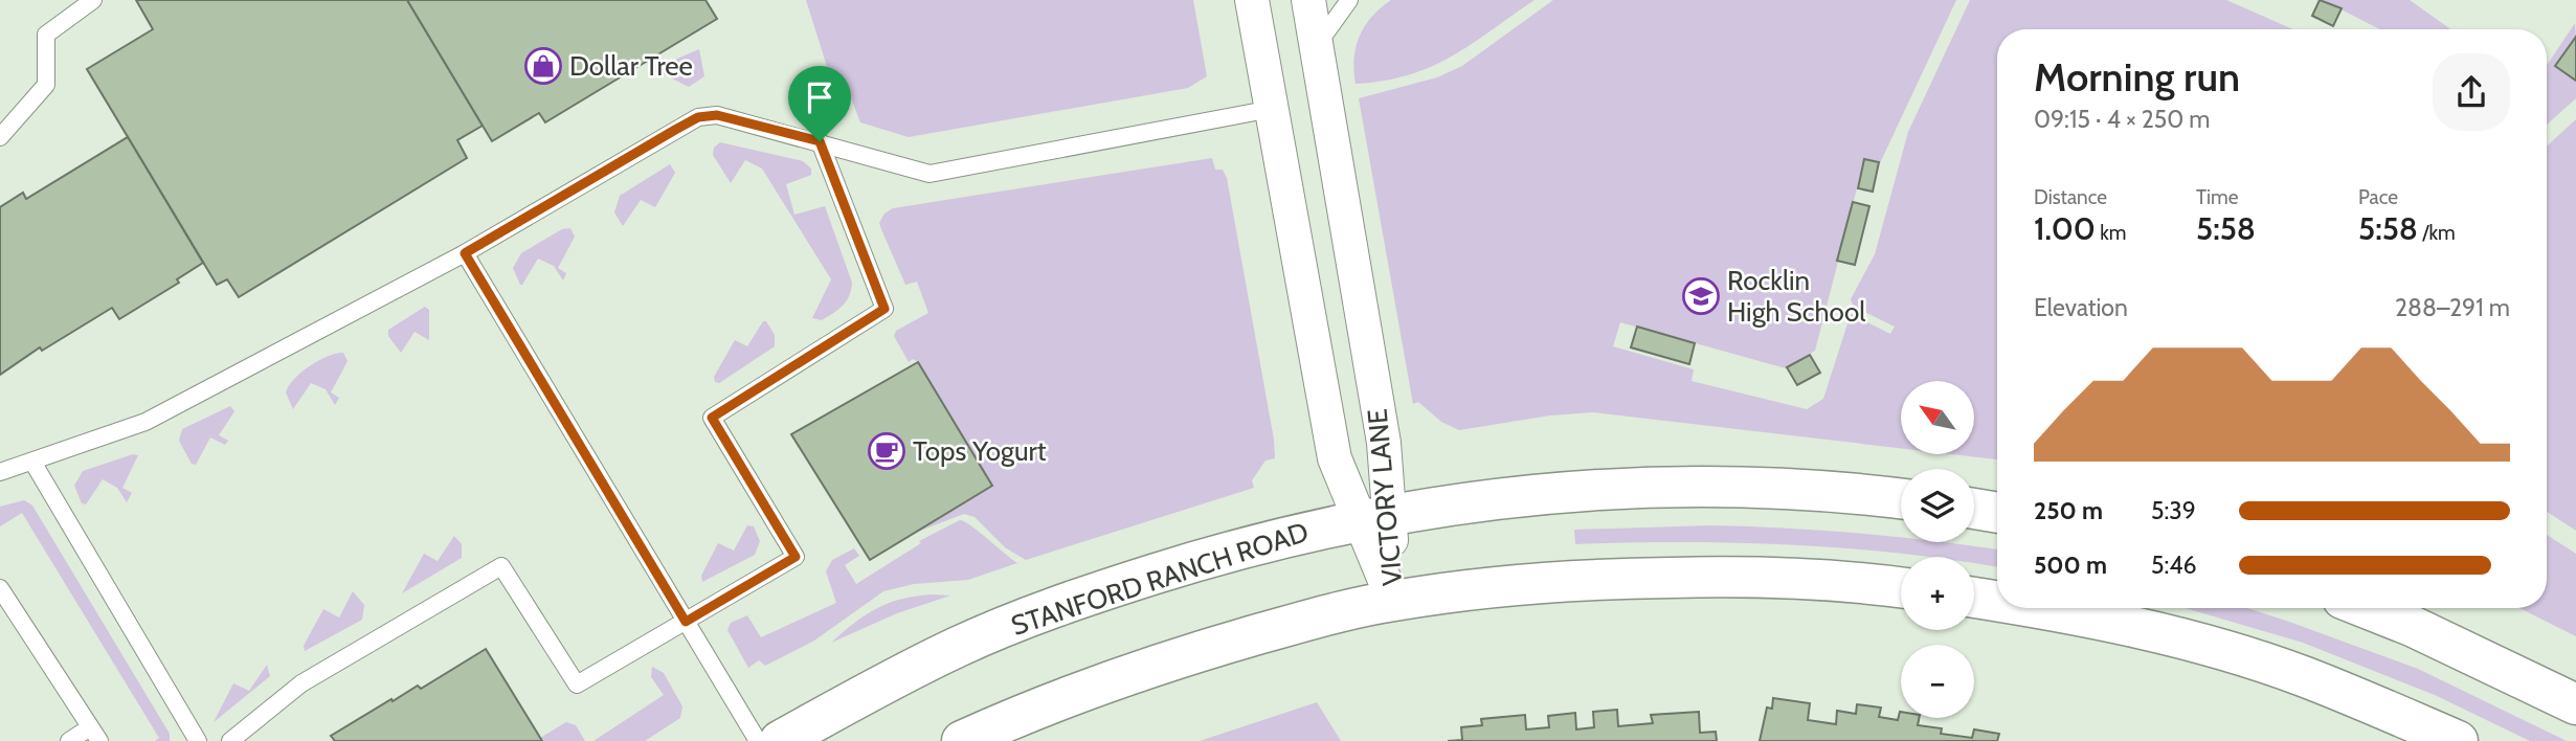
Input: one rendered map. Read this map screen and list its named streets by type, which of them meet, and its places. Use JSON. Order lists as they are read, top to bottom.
{
  "streets": {
    "main road": ["STANFORD RANCH ROAD"],
    "street": ["VICTORY LANE"]
  },
  "crossings": [
    ["VICTORY LANE", "STANFORD RANCH ROAD"]
  ],
  "places": {
    "shop": ["Dollar Tree"],
    "school or university": ["Rocklin High School"],
    "cafe": ["Tops Yogurt"]
  },
  "north": "top left",
  "page": {
    "heading": ["Morning run", "09:15 · 4 × 250 m"],
    "stats": [
      ["Distance", "1.00 km"],
      ["Time", "5:58"],
      ["Pace", "5:58 /km"]
    ],
    "chart": ["Elevation", "288–291 m"],
    "map_buttons": ["+", "−"],
    "list": [
      {
        "name": "250 m",
        "note": "5:39"
      },
      {
        "name": "500 m",
        "note": "5:46"
      }
    ]
  }
}
